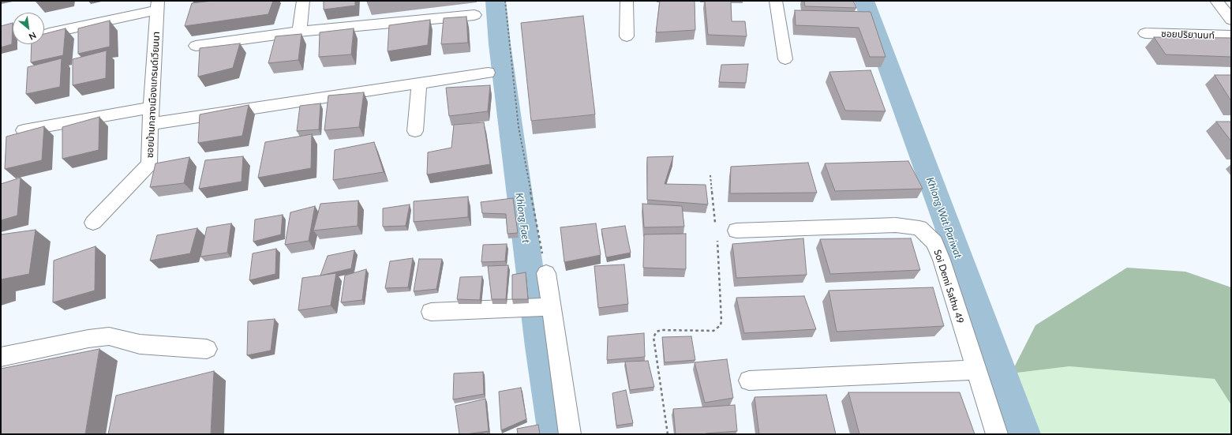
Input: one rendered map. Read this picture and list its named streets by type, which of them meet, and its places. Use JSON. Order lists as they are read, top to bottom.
{
  "streets": {
    "street": ["ซอยปริยานนท์", "ซอยบ้านกลางเมืองแกรนด์เวียนนา", "Soi Demi Sathu 49"]
  },
  "water": ["Khlong Faet", "Khlong Wat Pariwat"],
  "north": "bottom right"
}
